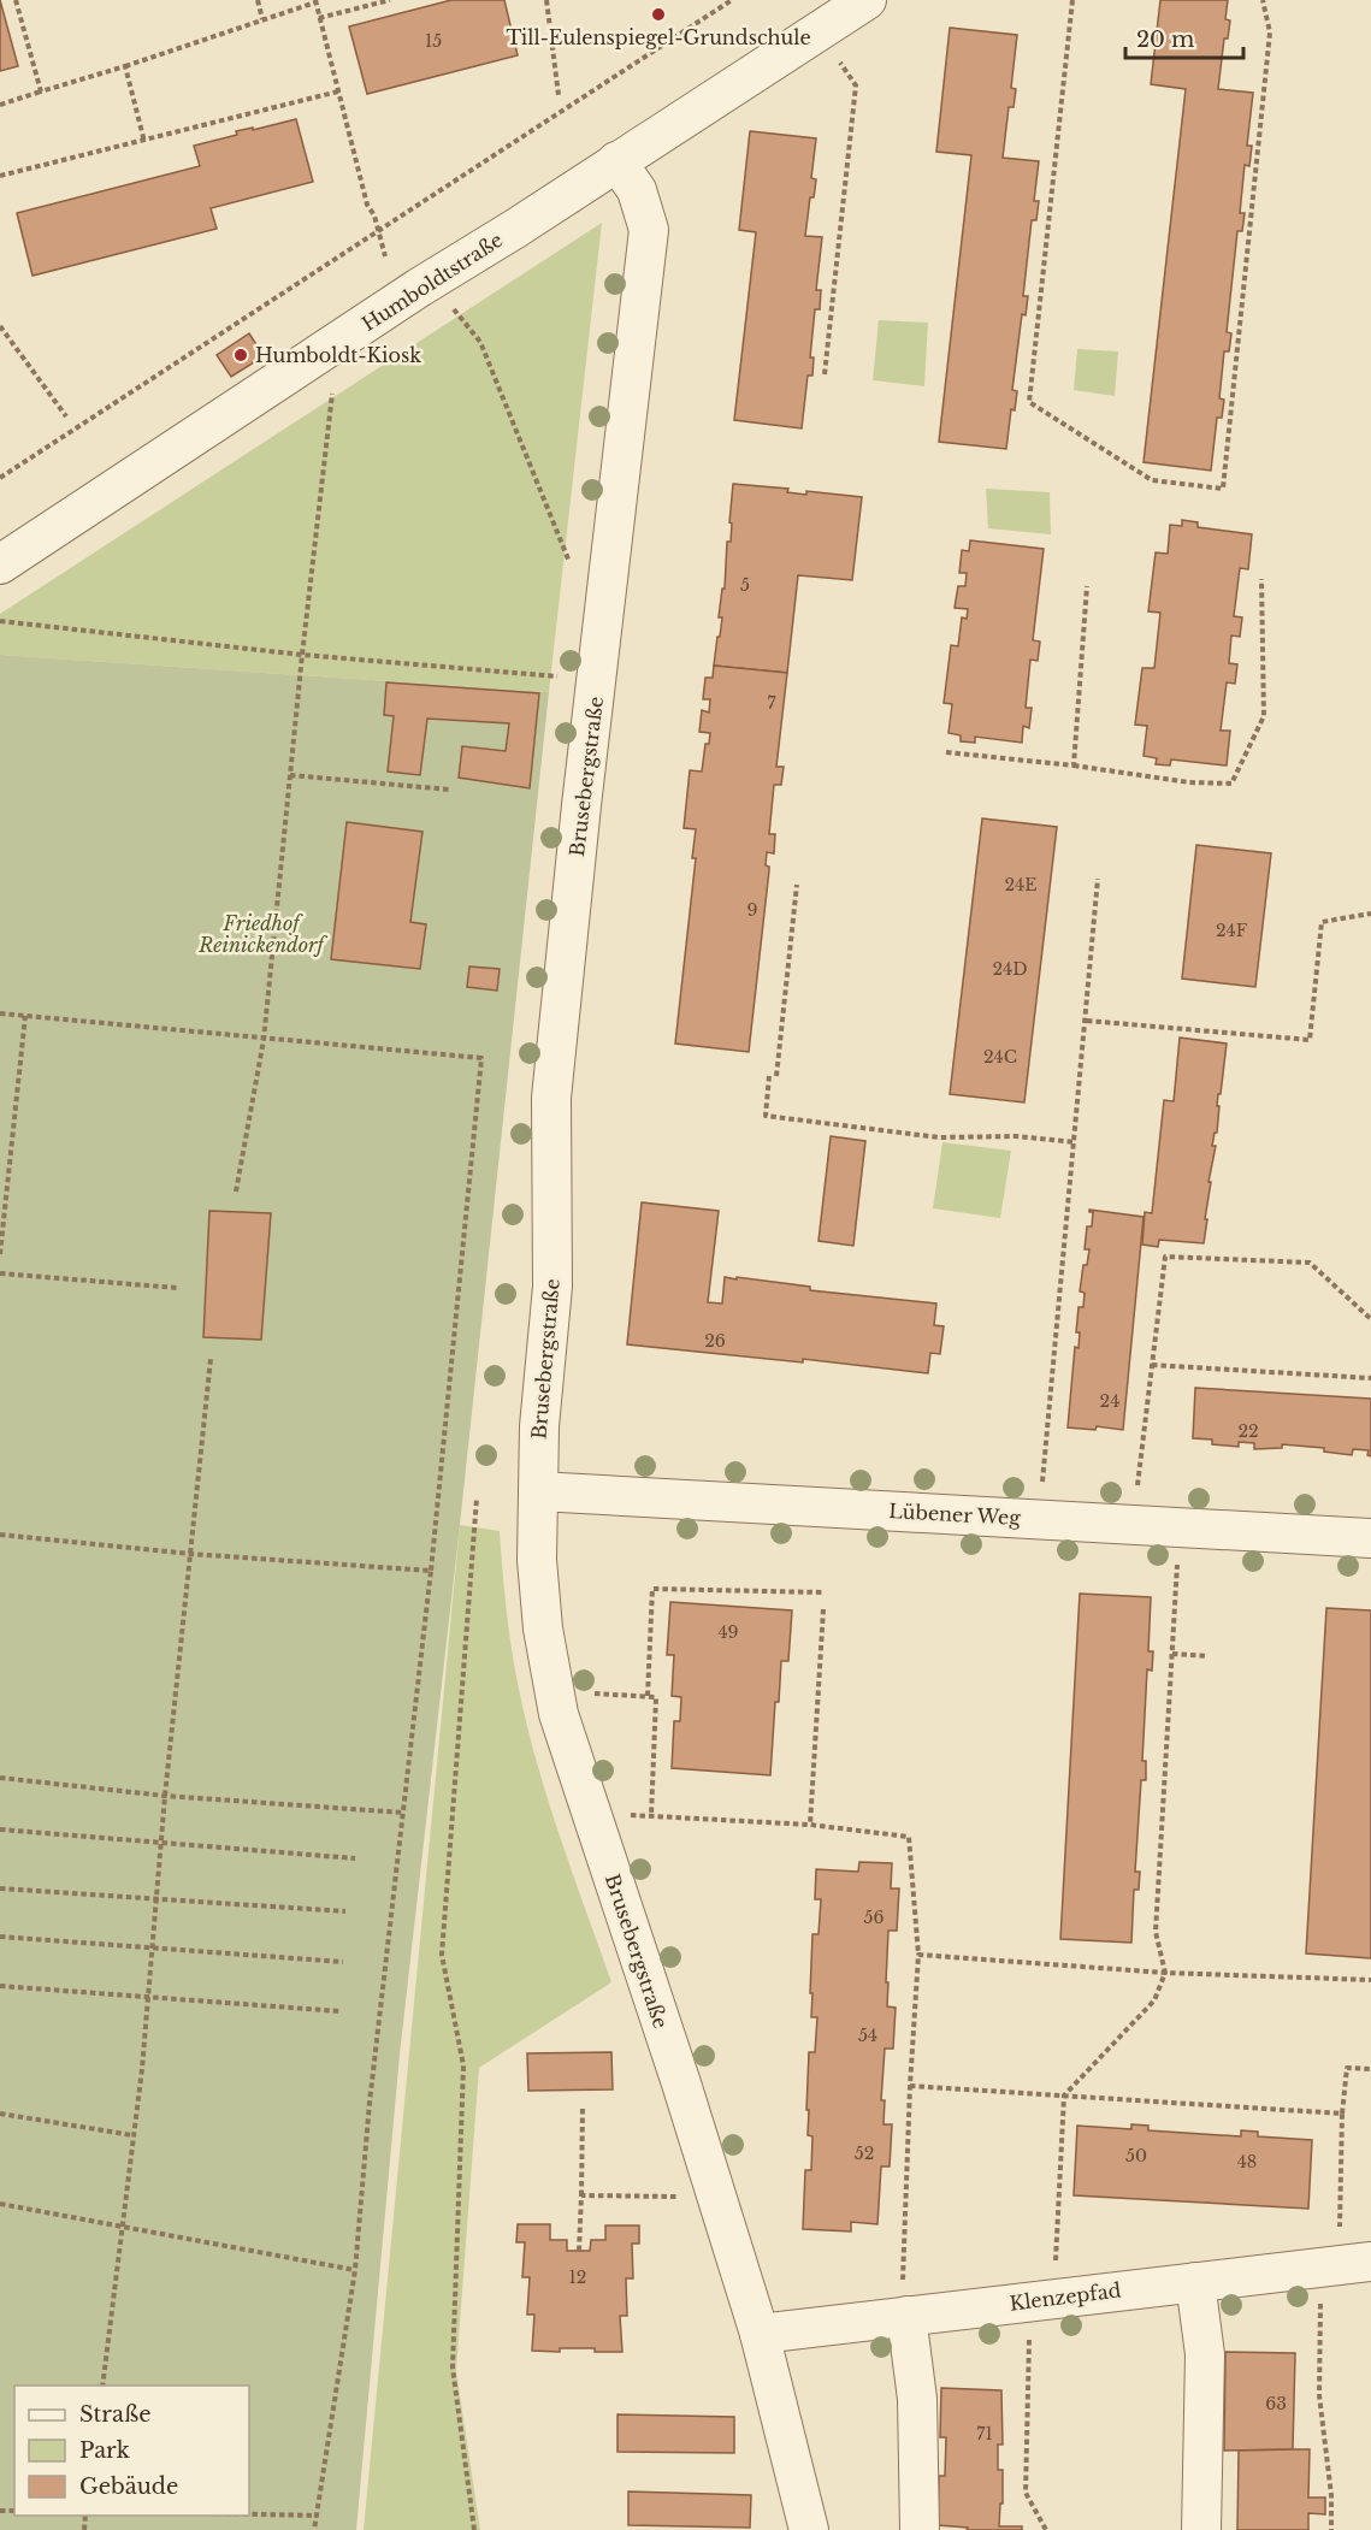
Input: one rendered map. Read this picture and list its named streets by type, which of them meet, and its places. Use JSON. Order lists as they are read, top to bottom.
{
  "streets": {
    "street": [
      "Humboldtstraße",
      "Brusebergstraße",
      "Lübener Weg",
      "Klenzepfad"
    ]
  },
  "crossings": [
    ["Humboldtstraße", "Brusebergstraße"],
    ["Brusebergstraße", "Lübener Weg"],
    ["Brusebergstraße", "Klenzepfad"]
  ],
  "parks": ["Friedhof Reinickendorf"],
  "places": ["Till-Eulenspiegel-Grundschule", "Humboldt-Kiosk"],
  "house_numbers": [
    "15",
    "5",
    "7",
    "24E",
    "9",
    "24F",
    "24D",
    "24C",
    "26",
    "24",
    "22",
    "49",
    "56",
    "54",
    "52",
    "50",
    "48",
    "12",
    "63",
    "71"
  ],
  "legend": ["Straße", "Park", "Gebäude"],
  "scale_bar": "20 m"
}
